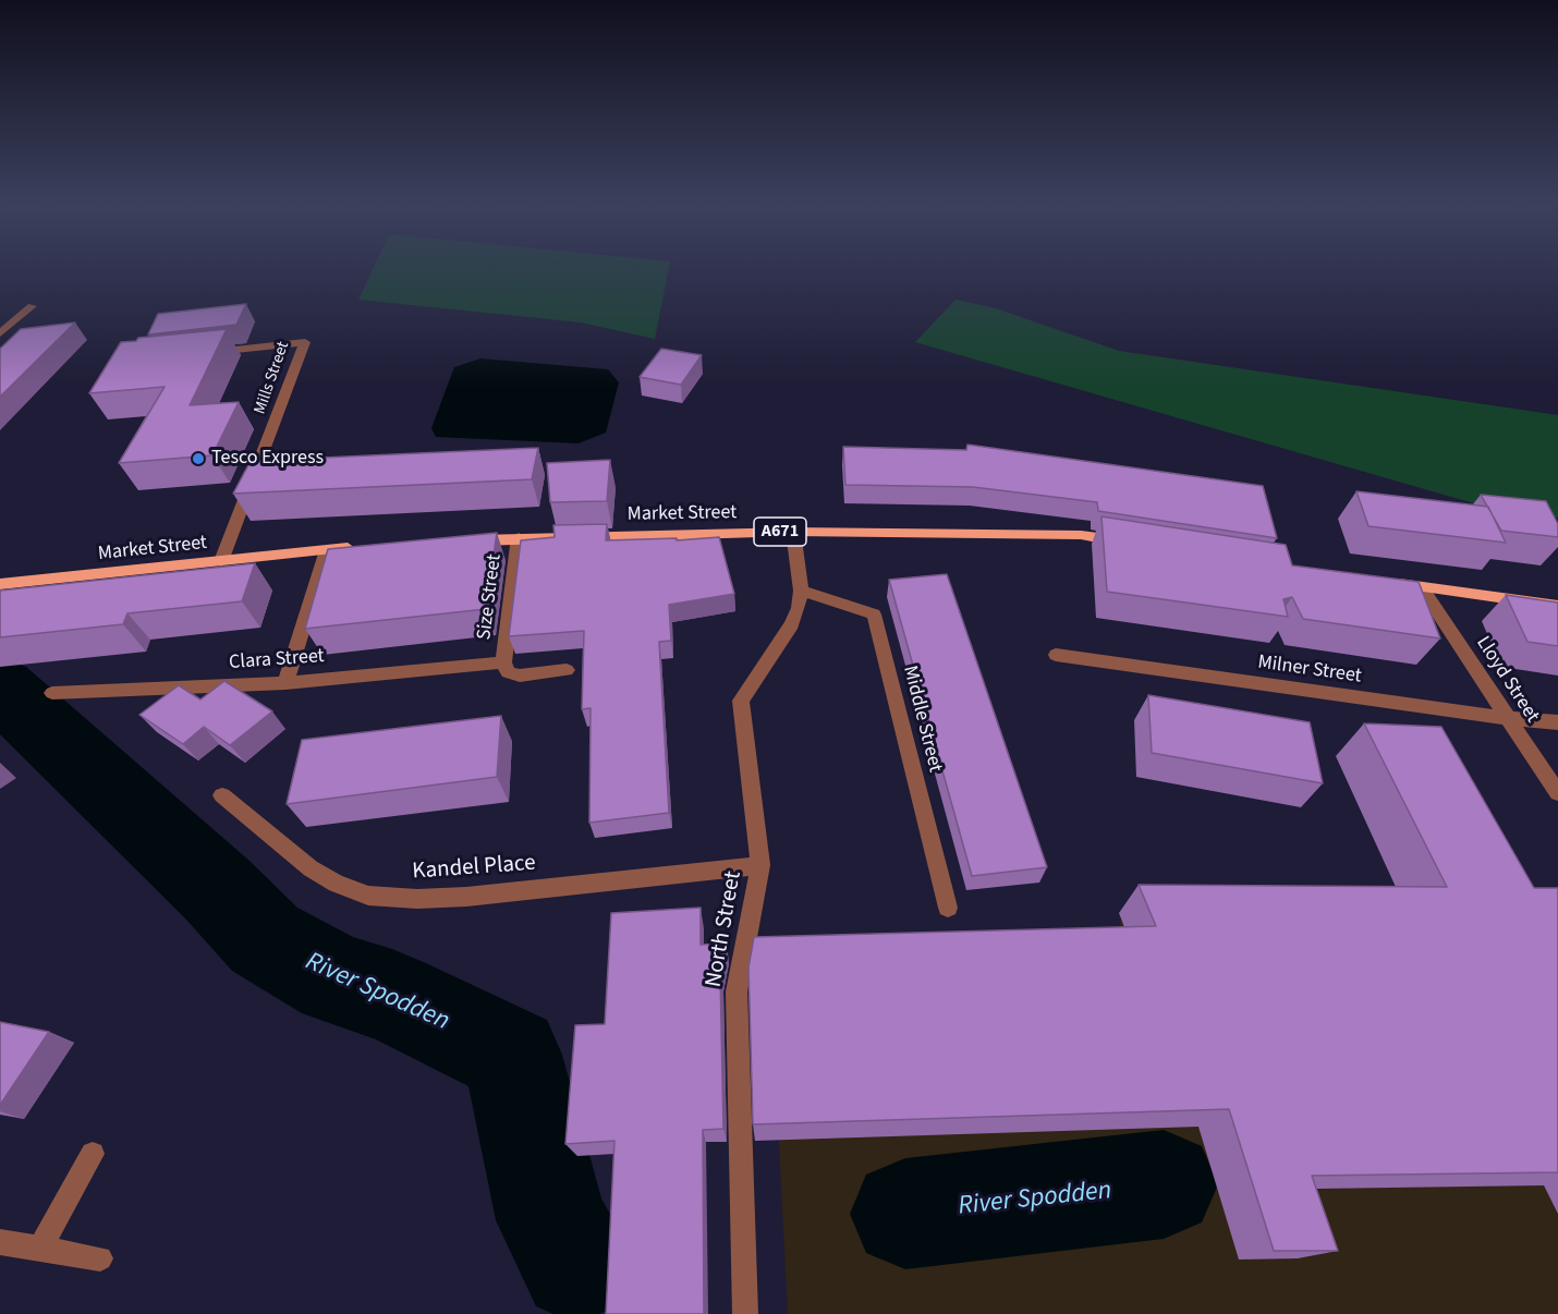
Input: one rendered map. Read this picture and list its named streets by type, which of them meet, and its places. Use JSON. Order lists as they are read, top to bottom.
{
  "streets": {
    "main road": ["Market Street", "A671"],
    "street": [
      "Mills Street",
      "Size Street",
      "Clara Street",
      "Milner Street",
      "Lloyd Street",
      "Middle Street",
      "Kandel Place",
      "North Street"
    ]
  },
  "crossings": [
    ["Mills Street", "Market Street"],
    ["Market Street", "Size Street"],
    ["Market Street", "North Street"],
    ["Size Street", "Clara Street"],
    ["Milner Street", "Lloyd Street"],
    ["Middle Street", "North Street"],
    ["Kandel Place", "North Street"]
  ],
  "water": ["River Spodden"],
  "places": ["Tesco Express"]
}
